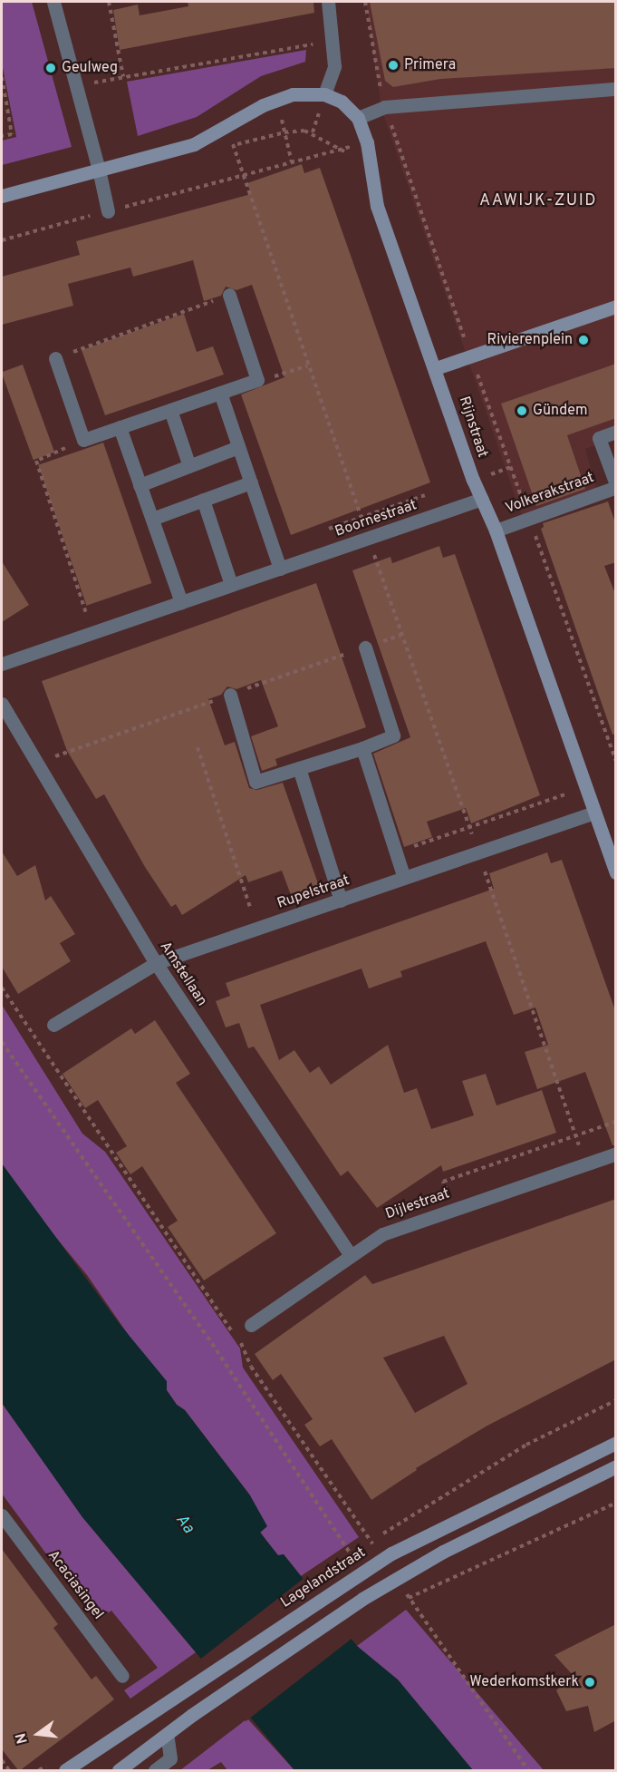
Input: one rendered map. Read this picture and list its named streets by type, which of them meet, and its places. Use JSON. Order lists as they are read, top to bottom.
{
  "streets": {
    "street": [
      "Rijnstraat",
      "Volkerakstraat",
      "Boornestraat",
      "Rupelstraat",
      "Amstellaan",
      "Dijlestraat",
      "Lagelandstraat",
      "Acaciasingel"
    ]
  },
  "crossings": [
    ["Rijnstraat", "Volkerakstraat"],
    ["Rijnstraat", "Boornestraat"],
    ["Rijnstraat", "Rupelstraat"],
    ["Rupelstraat", "Amstellaan"],
    ["Amstellaan", "Dijlestraat"]
  ],
  "districts": ["AAWIJK-ZUID"],
  "water": ["Aa"],
  "places": [
    "Primera",
    "Geulweg",
    "Rivierenplein",
    "Gündem",
    "Wederkomstkerk"
  ],
  "north": "left"
}
